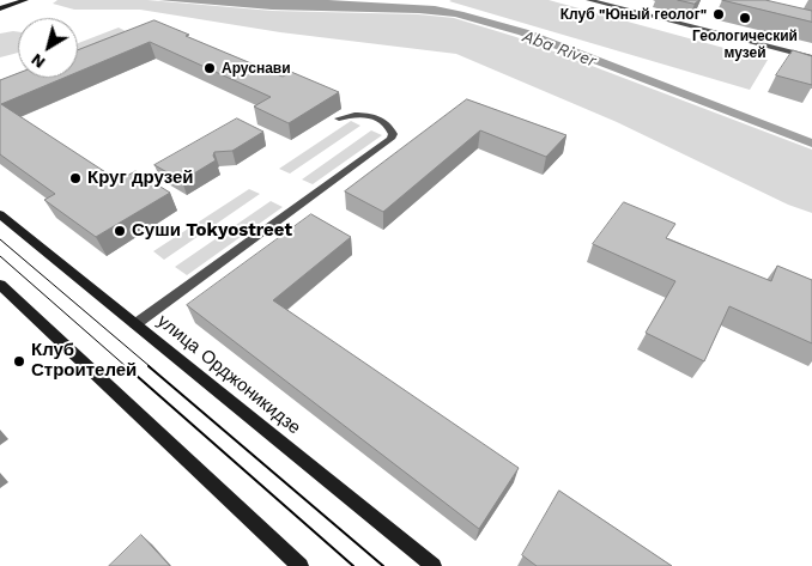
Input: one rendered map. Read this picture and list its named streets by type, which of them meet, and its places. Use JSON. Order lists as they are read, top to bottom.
{
  "streets": {
    "main road": ["улица Орджоникидзе"]
  },
  "water": ["Aba River"],
  "places": [
    "Клуб \"Юный геолог\"",
    "Геологический музей",
    "Аруснави",
    "Круг друзей",
    "Суши Tokyostreet",
    "Клуб Строителей"
  ],
  "north": "bottom left"
}
